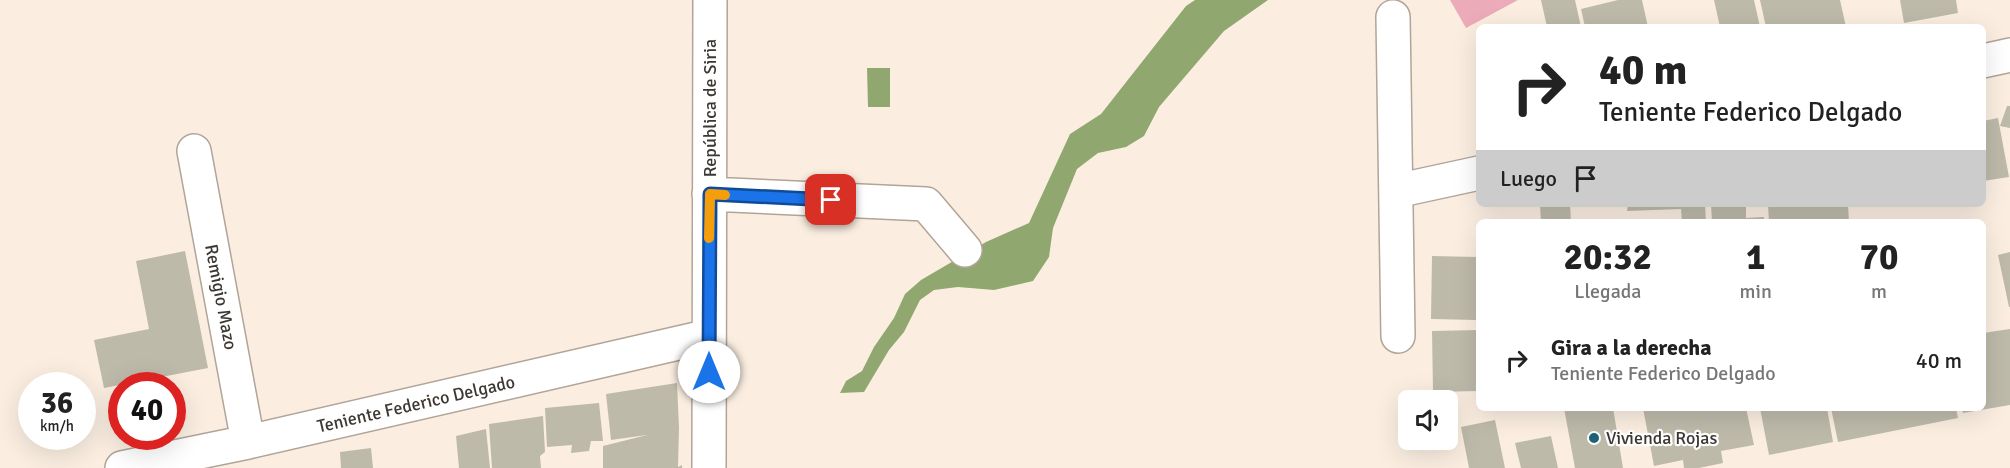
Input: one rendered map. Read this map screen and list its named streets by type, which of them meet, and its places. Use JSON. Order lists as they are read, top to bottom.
{
  "streets": {
    "street": ["República de Siria", "Remigio Mazo", "Teniente Federico Delgado"]
  },
  "crossings": [
    ["República de Siria", "Teniente Federico Delgado"],
    ["Remigio Mazo", "Teniente Federico Delgado"]
  ],
  "places": ["Vivienda Rojas"],
  "page": {
    "turn": ["40 m", "Teniente Federico Delgado"],
    "then": "Luego",
    "eta": [
      "20:32",
      "Llegada",
      "1",
      "min",
      "70",
      "m"
    ],
    "list": [
      {
        "name": "Gira a la derecha",
        "note": "Teniente Federico Delgado",
        "value": "40 m"
      }
    ],
    "speed": "36 km/h",
    "limit": "40"
  }
}
